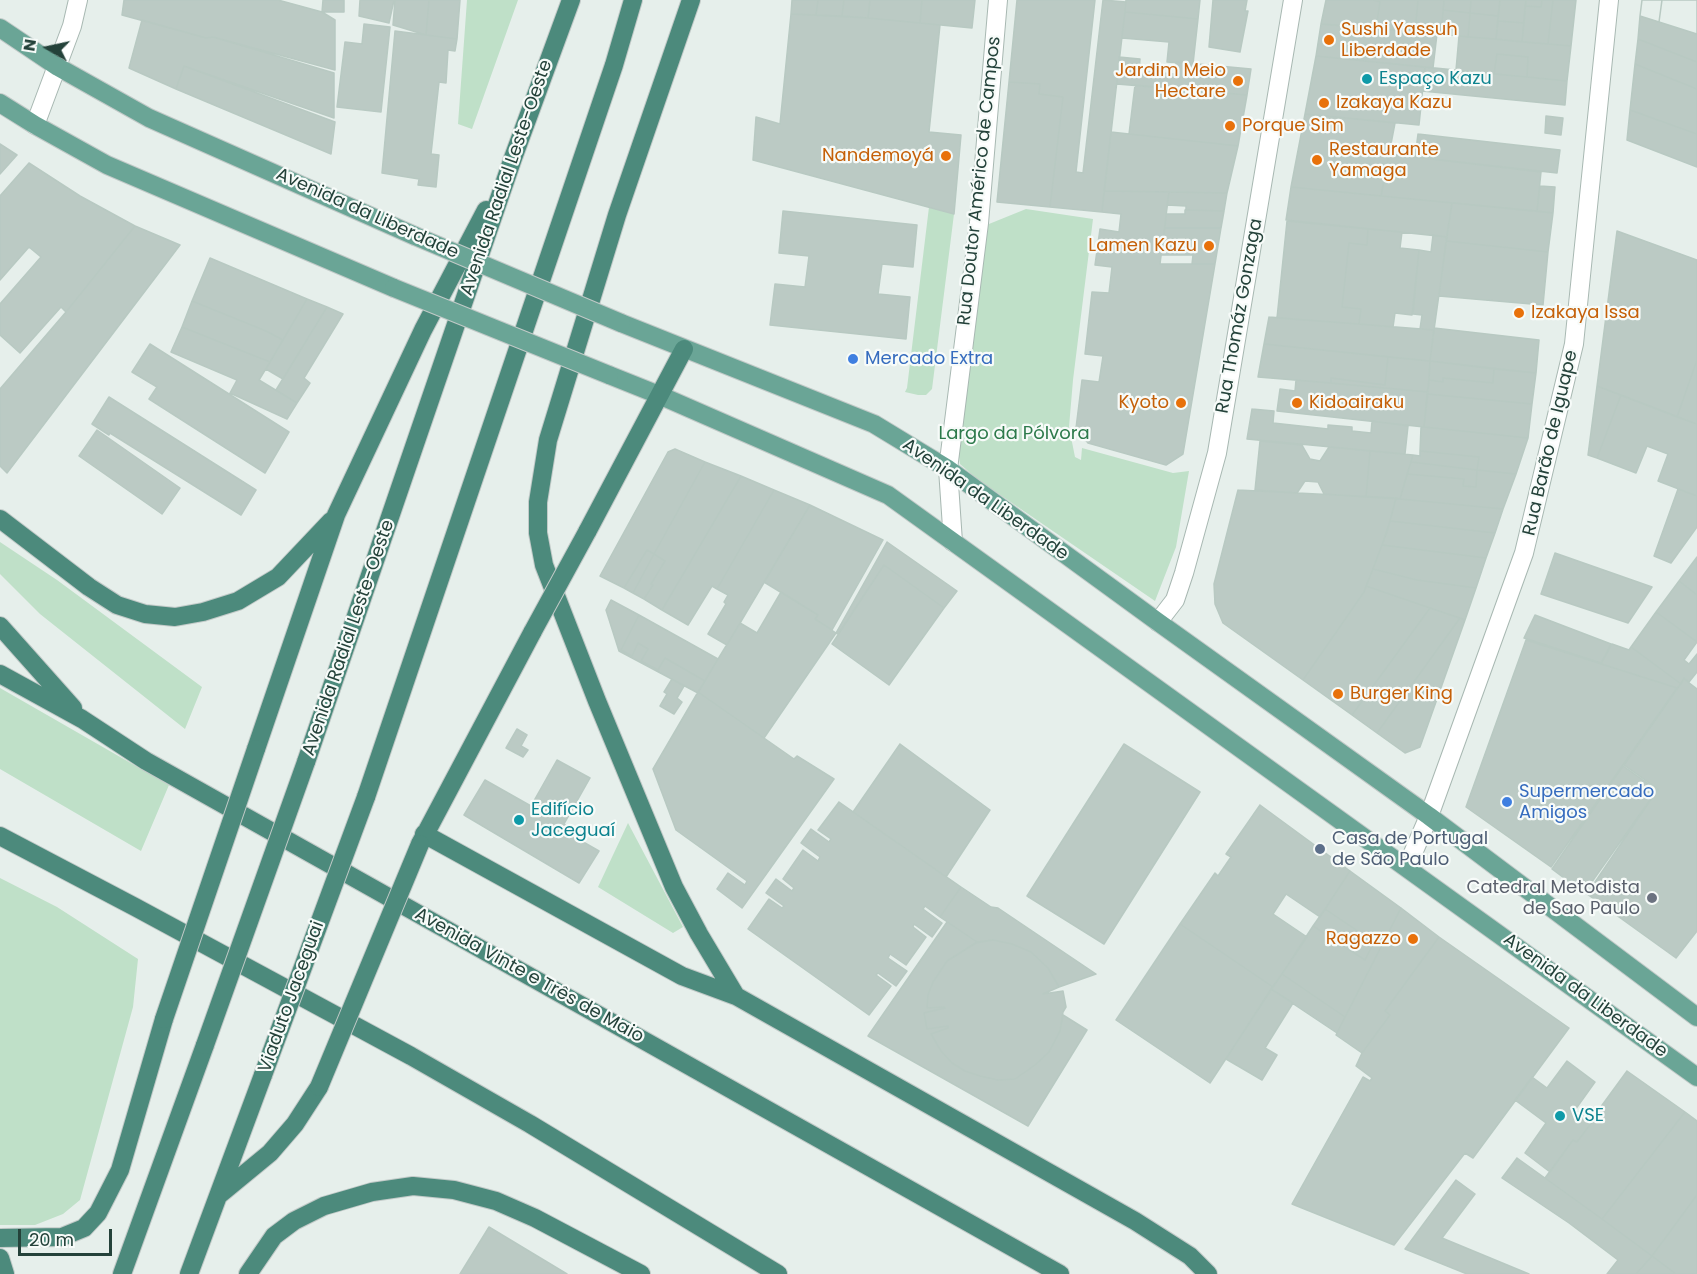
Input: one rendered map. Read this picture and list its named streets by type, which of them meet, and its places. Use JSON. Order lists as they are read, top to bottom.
{
  "streets": {
    "highway": ["Avenida Radial Leste-Oeste", "Avenida Vinte e Três de Maio", "Viaduto Jaceguai"],
    "main road": ["Avenida da Liberdade"],
    "street": ["Rua Doutor Américo de Campos", "Rua Thomáz Gonzaga", "Rua Barão de Iguape"]
  },
  "crossings": [
    ["Rua Doutor Américo de Campos", "Avenida da Liberdade"],
    ["Avenida da Liberdade", "Rua Thomáz Gonzaga"],
    ["Avenida da Liberdade", "Rua Barão de Iguape"]
  ],
  "parks": ["Largo da Pólvora"],
  "places": [
    "Sushi Yassuh Liberdade",
    "Espaço Kazu",
    "Jardim Meio Hectare",
    "Izakaya Kazu",
    "Porque Sim",
    "Nandemoyá",
    "Restaurante Yamaga",
    "Lamen Kazu",
    "Izakaya Issa",
    "Mercado Extra",
    "Kyoto",
    "Kidoairaku",
    "Burger King",
    "Supermercado Amigos",
    "Edifício Jaceguaí",
    "Casa de Portugal de São Paulo",
    "Catedral Metodista de Sao Paulo",
    "Ragazzo",
    "VSE"
  ],
  "scale_bar": "20 m",
  "north": "left"
}
